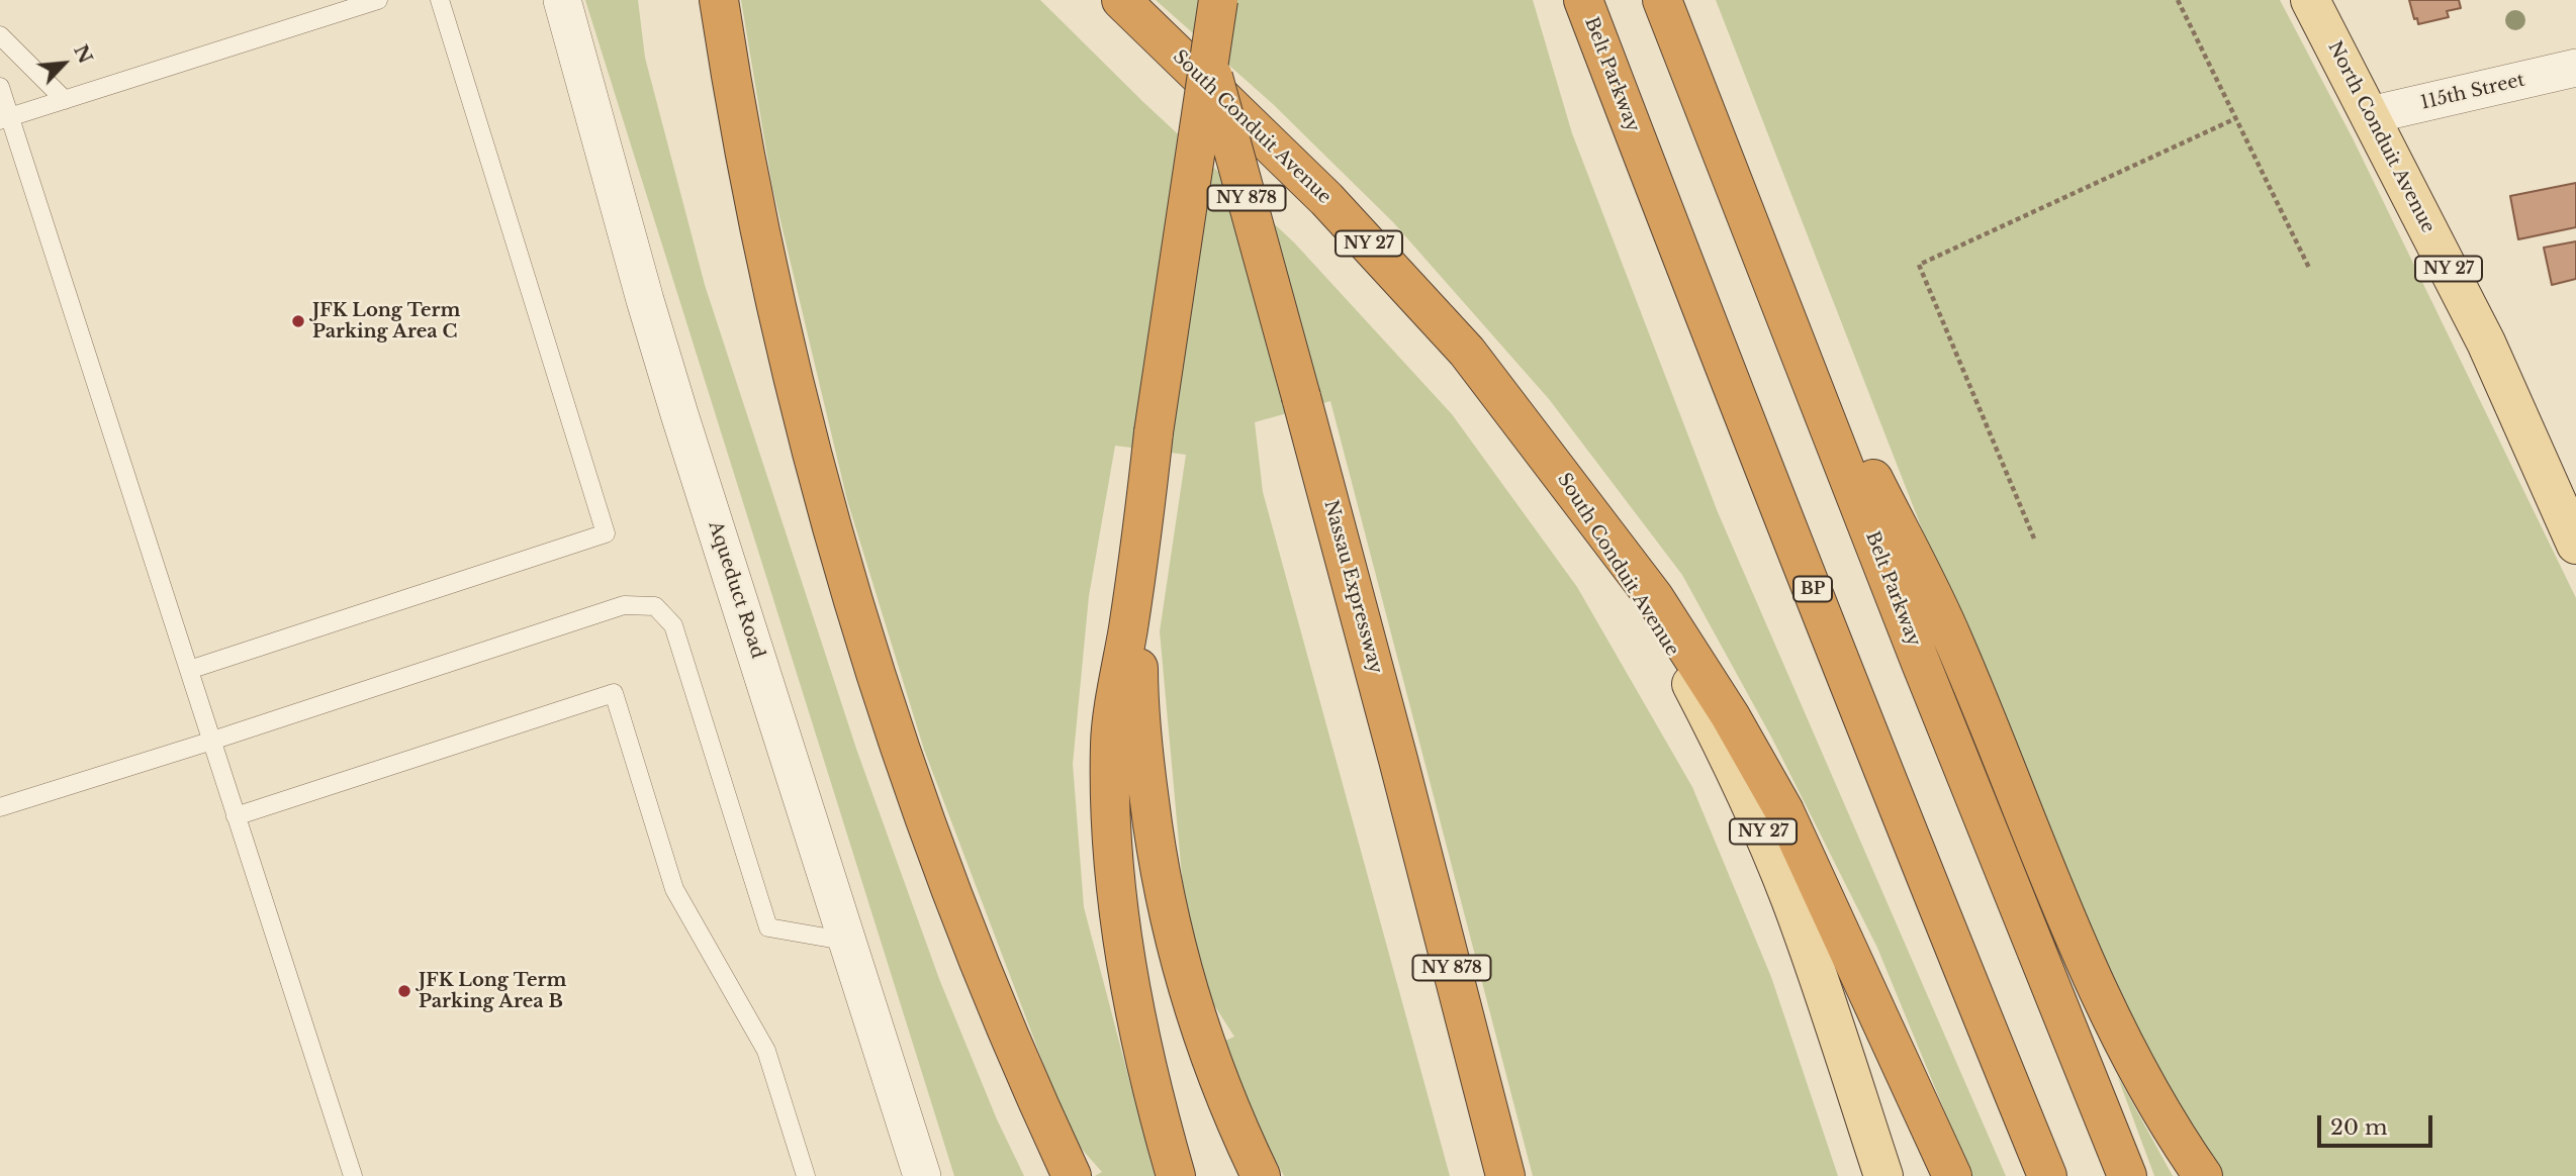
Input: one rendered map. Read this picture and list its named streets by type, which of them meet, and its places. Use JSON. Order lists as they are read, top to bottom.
{
  "streets": {
    "highway": [
      "Belt Parkway",
      "South Conduit Avenue",
      "NY 878",
      "NY 27",
      "Nassau Expressway",
      "BP"
    ],
    "main road": ["North Conduit Avenue"],
    "street": ["115th Street", "Aqueduct Road"]
  },
  "crossings": [
    ["115th Street", "North Conduit Avenue"]
  ],
  "places": ["JFK Long Term Parking Area C", "JFK Long Term Parking Area B"],
  "scale_bar": "20 m",
  "north": "top right"
}
